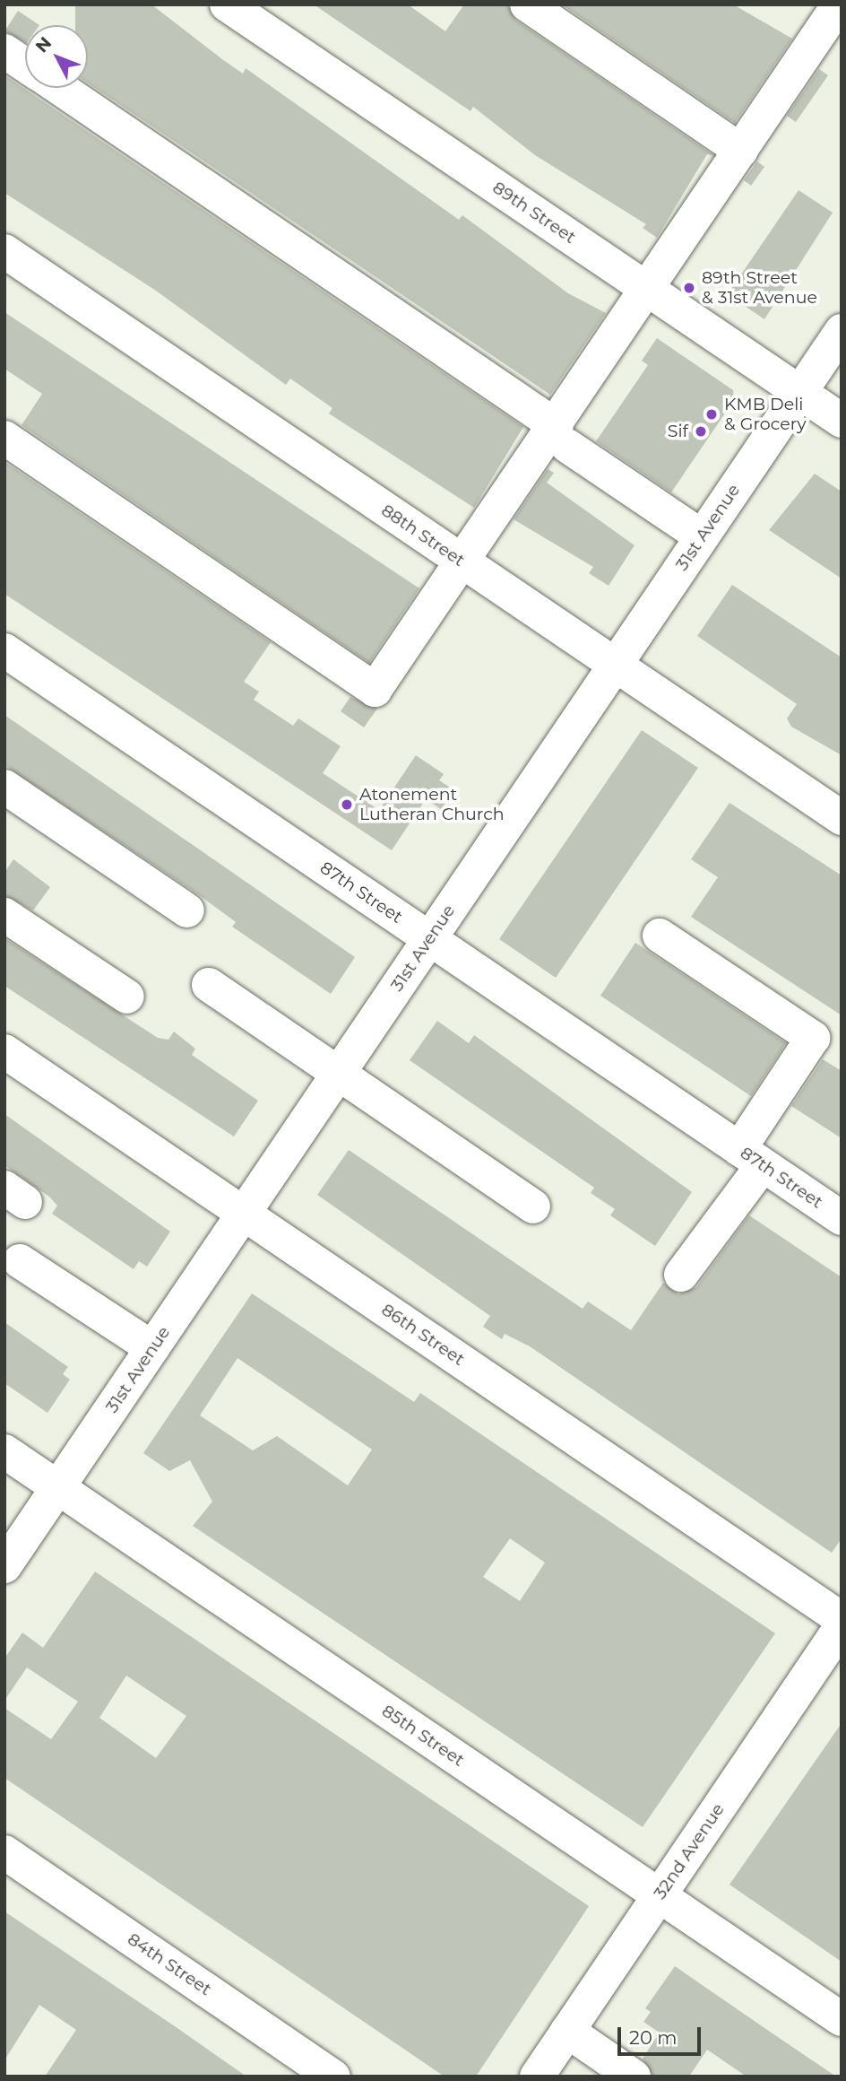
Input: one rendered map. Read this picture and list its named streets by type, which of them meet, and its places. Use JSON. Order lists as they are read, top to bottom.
{
  "streets": {
    "street": [
      "89th Street",
      "31st Avenue",
      "88th Street",
      "87th Street",
      "86th Street",
      "85th Street",
      "32nd Avenue",
      "84th Street"
    ]
  },
  "crossings": [
    ["89th Street", "31st Avenue"],
    ["31st Avenue", "88th Street"],
    ["31st Avenue", "87th Street"],
    ["31st Avenue", "86th Street"],
    ["31st Avenue", "85th Street"],
    ["85th Street", "32nd Avenue"]
  ],
  "places": [
    "89th Street & 31st Avenue",
    "KMB Deli & Grocery",
    "Sif",
    "Atonement Lutheran Church"
  ],
  "scale_bar": "20 m",
  "north": "top left"
}
